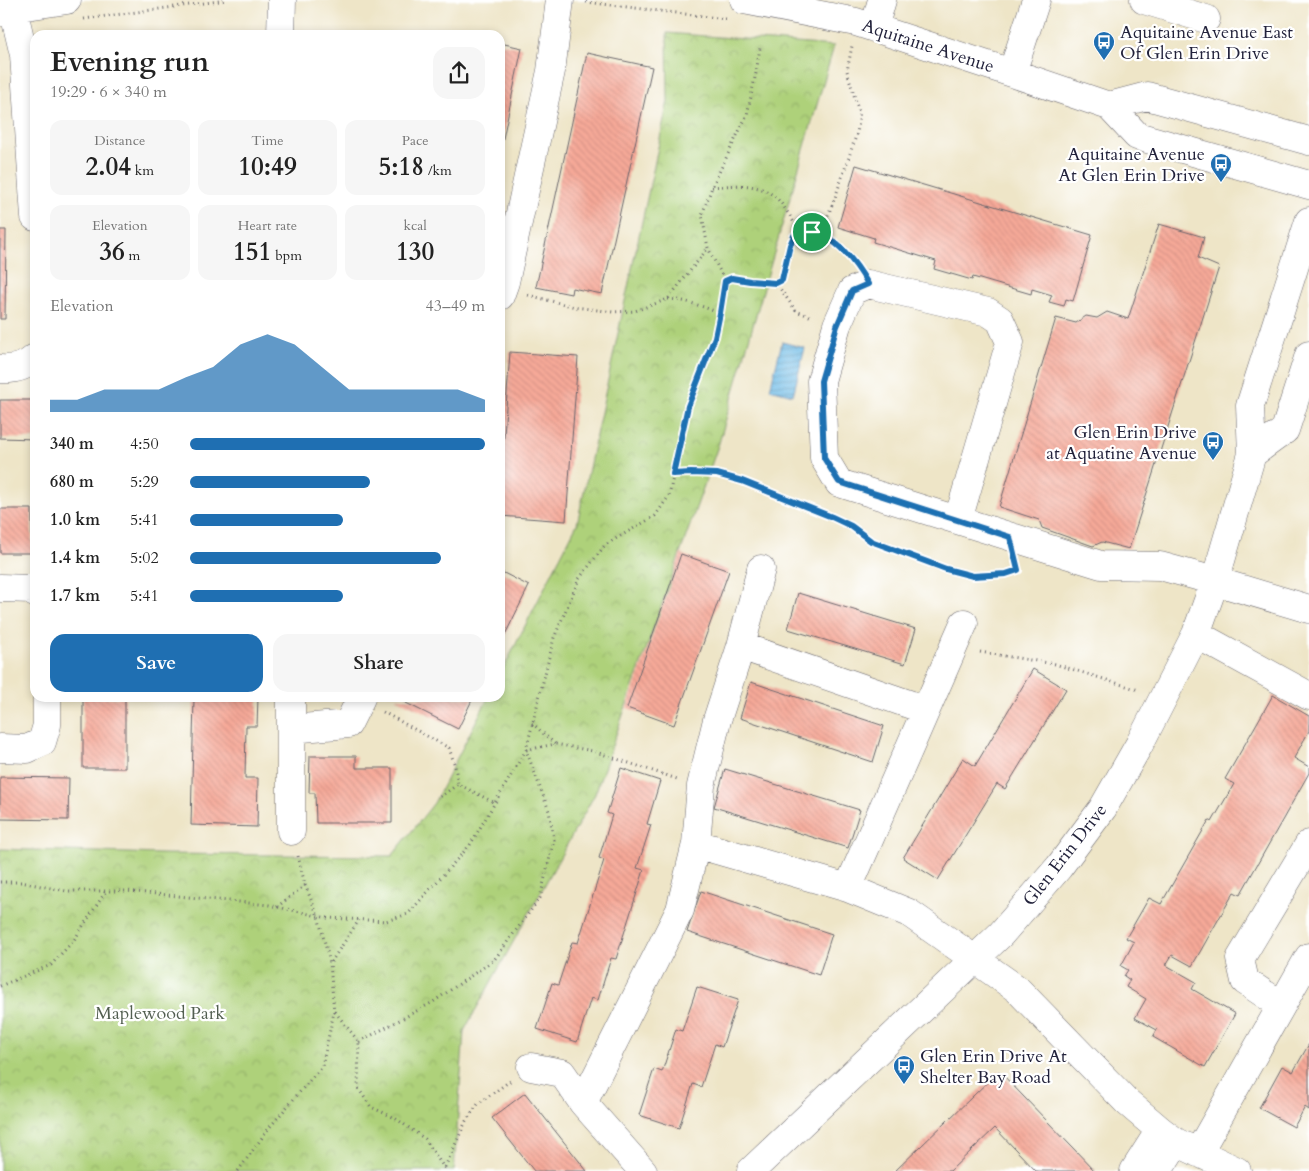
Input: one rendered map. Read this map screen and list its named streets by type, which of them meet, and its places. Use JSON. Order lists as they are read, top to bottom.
{
  "streets": {
    "street": ["Aquitaine Avenue", "Glen Erin Drive"]
  },
  "parks": ["Maplewood Park"],
  "places": {
    "bus stop": [
      "Aquitaine Avenue East Of Glen Erin Drive",
      "Aquitaine Avenue At Glen Erin Drive",
      "Glen Erin Drive at Aquatine Avenue",
      "Glen Erin Drive At Shelter Bay Road"
    ]
  },
  "page": {
    "heading": ["Evening run", "19:29 · 6 × 340 m"],
    "stats": [
      ["Distance", "2.04 km"],
      ["Time", "10:49"],
      ["Pace", "5:18 /km"],
      ["Elevation", "36 m"],
      ["Heart rate", "151 bpm"],
      ["kcal", "130"]
    ],
    "chart": ["Elevation", "43–49 m"],
    "list": [
      {
        "name": "340 m",
        "note": "4:50"
      },
      {
        "name": "680 m",
        "note": "5:29"
      },
      {
        "name": "1.0 km",
        "note": "5:41"
      },
      {
        "name": "1.4 km",
        "note": "5:02"
      },
      {
        "name": "1.7 km",
        "note": "5:41"
      }
    ],
    "buttons": ["Save", "Share"]
  }
}
